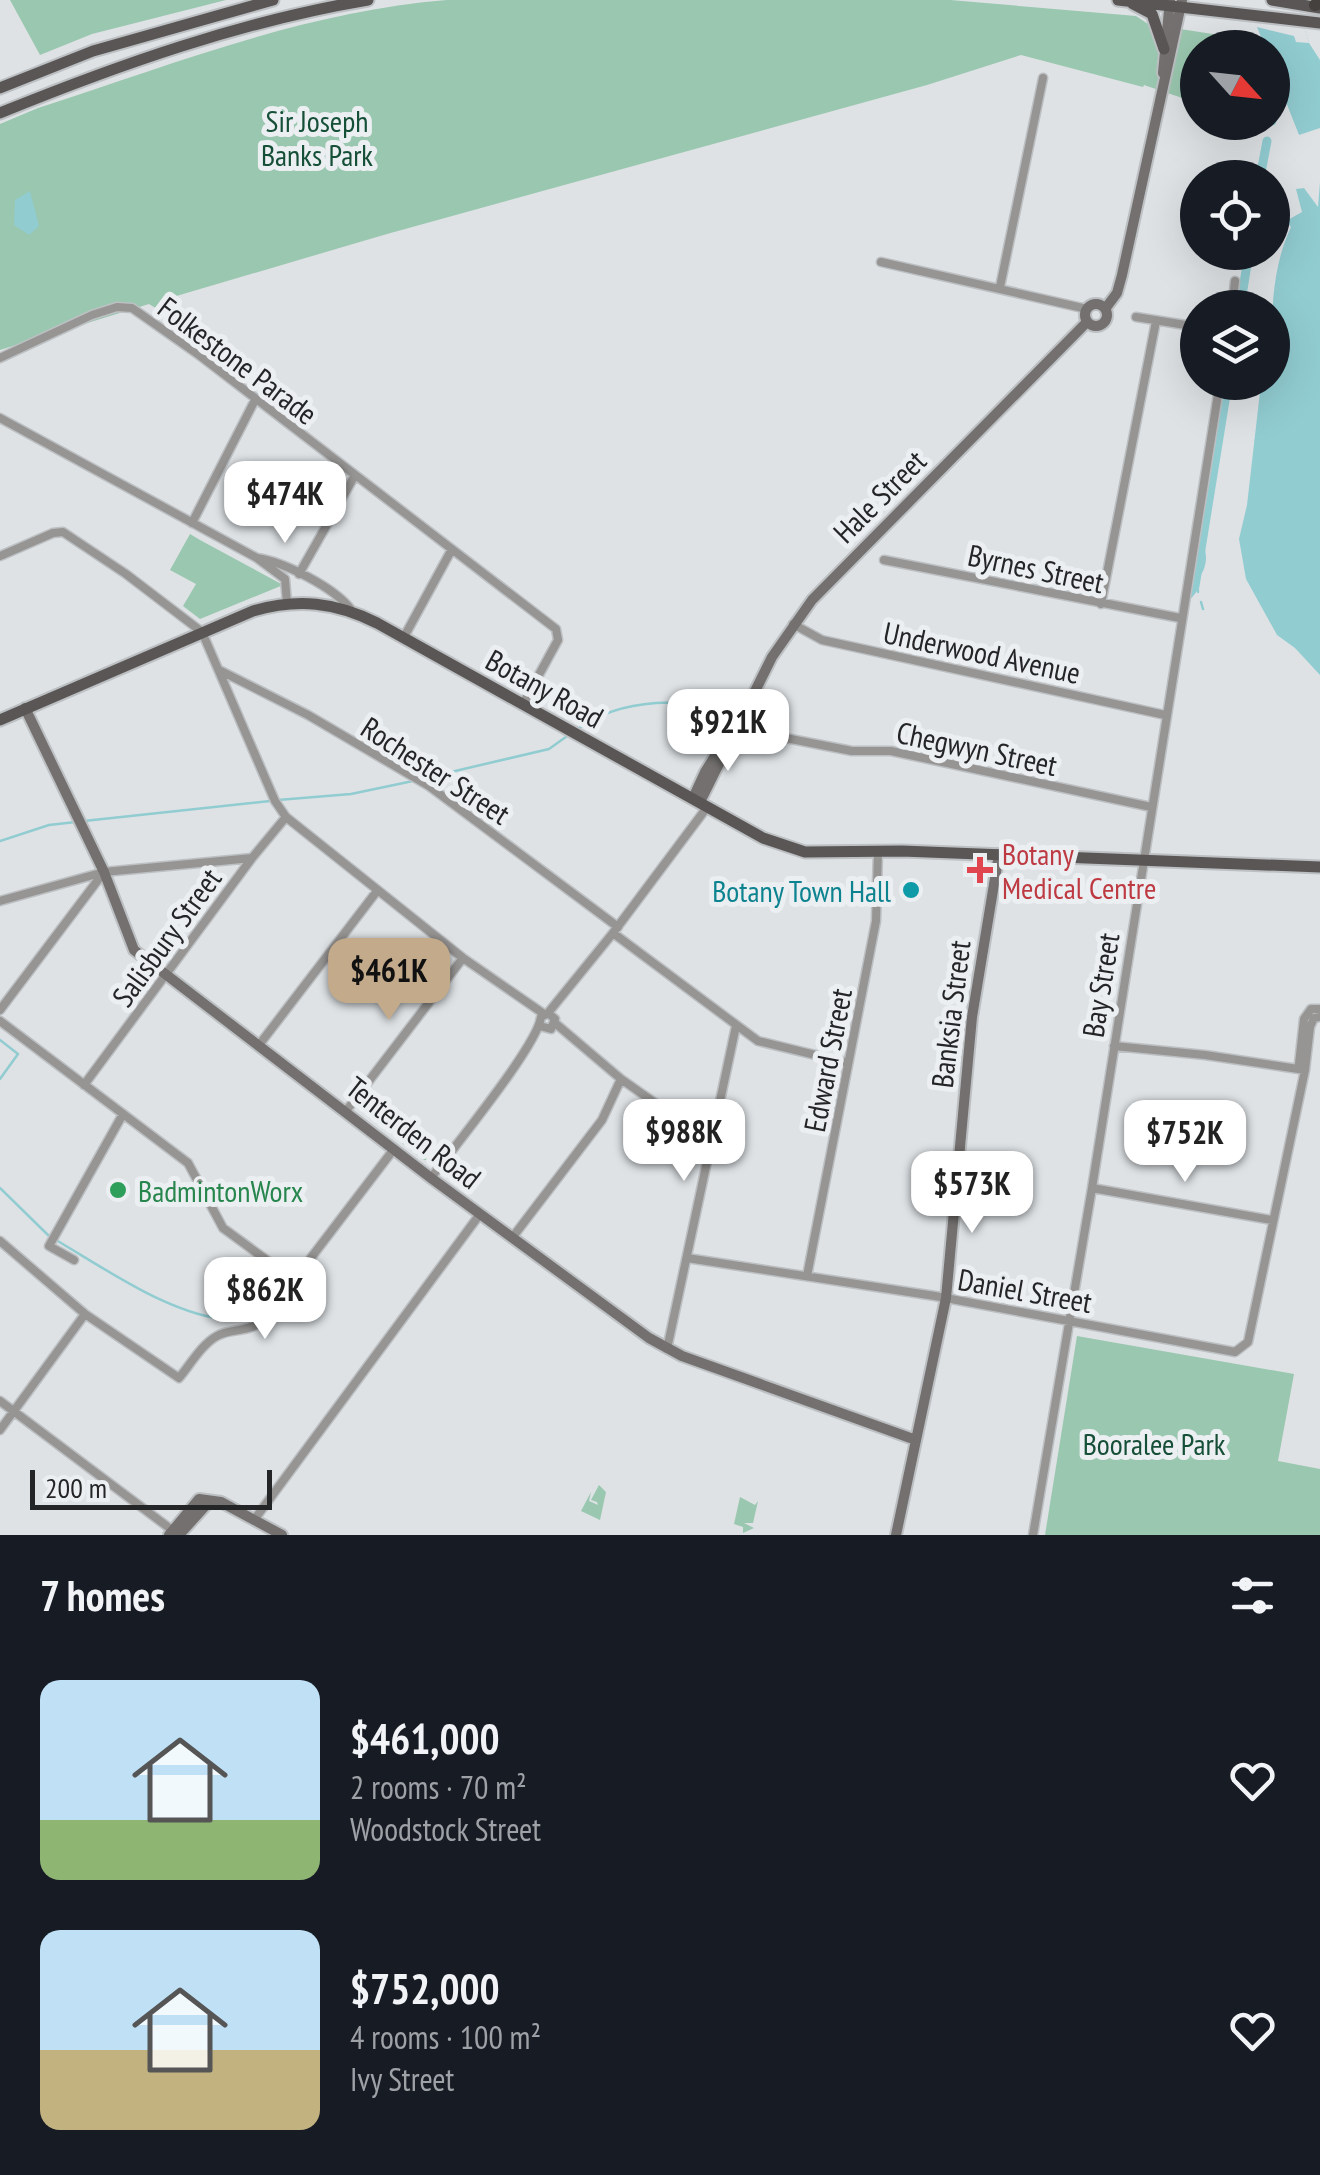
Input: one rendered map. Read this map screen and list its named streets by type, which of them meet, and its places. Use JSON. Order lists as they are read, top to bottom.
{
  "streets": {
    "main road": ["Botany Road"],
    "street": [
      "Folkestone Parade",
      "Hale Street",
      "Byrnes Street",
      "Underwood Avenue",
      "Chegwyn Street",
      "Rochester Street",
      "Salisbury Street",
      "Bay Street",
      "Banksia Street",
      "Edward Street",
      "Tenterden Road",
      "Daniel Street"
    ]
  },
  "crossings": [
    ["Folkestone Parade", "Botany Road"],
    ["Hale Street", "Underwood Avenue"],
    ["Hale Street", "Botany Road"],
    ["Hale Street", "Chegwyn Street"],
    ["Byrnes Street", "Bay Street"],
    ["Underwood Avenue", "Bay Street"],
    ["Botany Road", "Bay Street"],
    ["Botany Road", "Banksia Street"],
    ["Botany Road", "Edward Street"],
    ["Botany Road", "Tenterden Road"],
    ["Chegwyn Street", "Bay Street"],
    ["Rochester Street", "Edward Street"],
    ["Salisbury Street", "Tenterden Road"],
    ["Bay Street", "Daniel Street"],
    ["Banksia Street", "Tenterden Road"],
    ["Banksia Street", "Daniel Street"],
    ["Edward Street", "Daniel Street"]
  ],
  "parks": ["Sir Joseph Banks Park", "Booralee Park"],
  "places": {
    "health": ["Botany Medical Centre"],
    "other": ["Botany Town Hall", "BadmintonWorx"]
  },
  "scale_bar": "200 m",
  "north": "bottom right",
  "page": {
    "price": [
      "$474K",
      "$921K",
      "$461K",
      "$988K",
      "$752K",
      "$573K",
      "$862K"
    ],
    "scale": "200 m",
    "heading": "7 homes",
    "list": [
      {
        "name": "$461,000",
        "note": "2 rooms · 70 m² · Woodstock Street"
      },
      {
        "name": "$752,000",
        "note": "4 rooms · 100 m² · Ivy Street"
      }
    ]
  }
}
